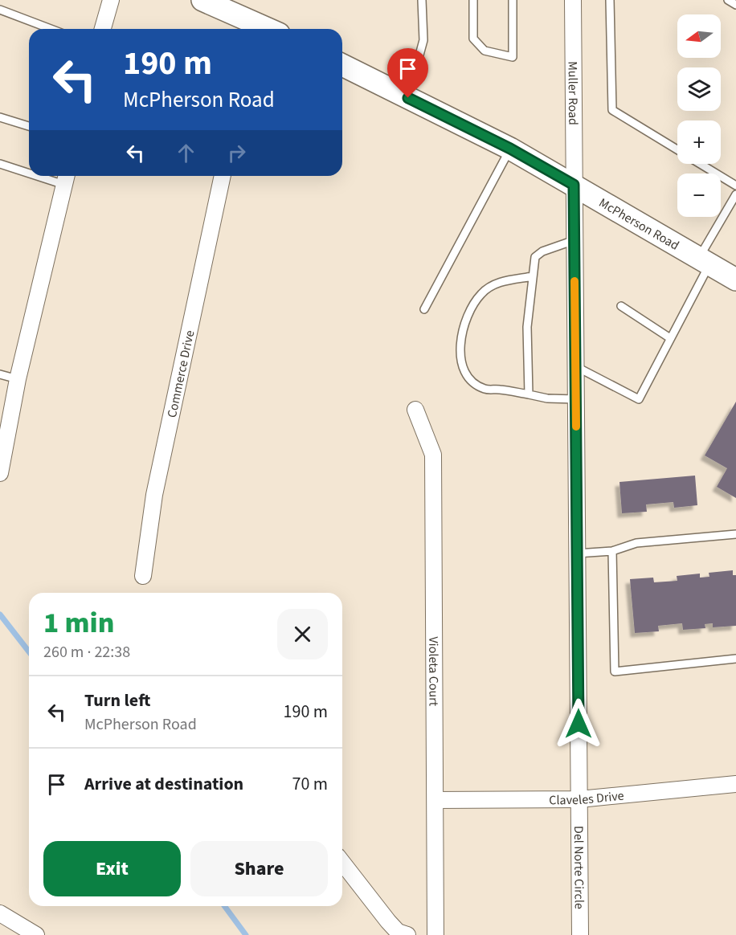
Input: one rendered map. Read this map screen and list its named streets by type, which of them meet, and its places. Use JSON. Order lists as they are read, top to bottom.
{
  "streets": {
    "main road": ["McPherson Road"],
    "street": [
      "Muller Road",
      "Commerce Drive",
      "Violeta Court",
      "Claveles Drive",
      "Del Norte Circle"
    ]
  },
  "crossings": [
    ["Muller Road", "McPherson Road"],
    ["Muller Road", "Del Norte Circle"],
    ["Violeta Court", "Claveles Drive"],
    ["Claveles Drive", "Del Norte Circle"]
  ],
  "north": "left",
  "page": {
    "map_buttons": ["+", "−"],
    "turn": ["190 m", "McPherson Road"],
    "heading": ["1 min", "260 m · 22:38"],
    "list": [
      {
        "name": "Turn left",
        "note": "McPherson Road",
        "value": "190 m"
      },
      {
        "name": "Arrive at destination",
        "value": "70 m"
      }
    ],
    "buttons": ["Exit", "Share"]
  }
}
